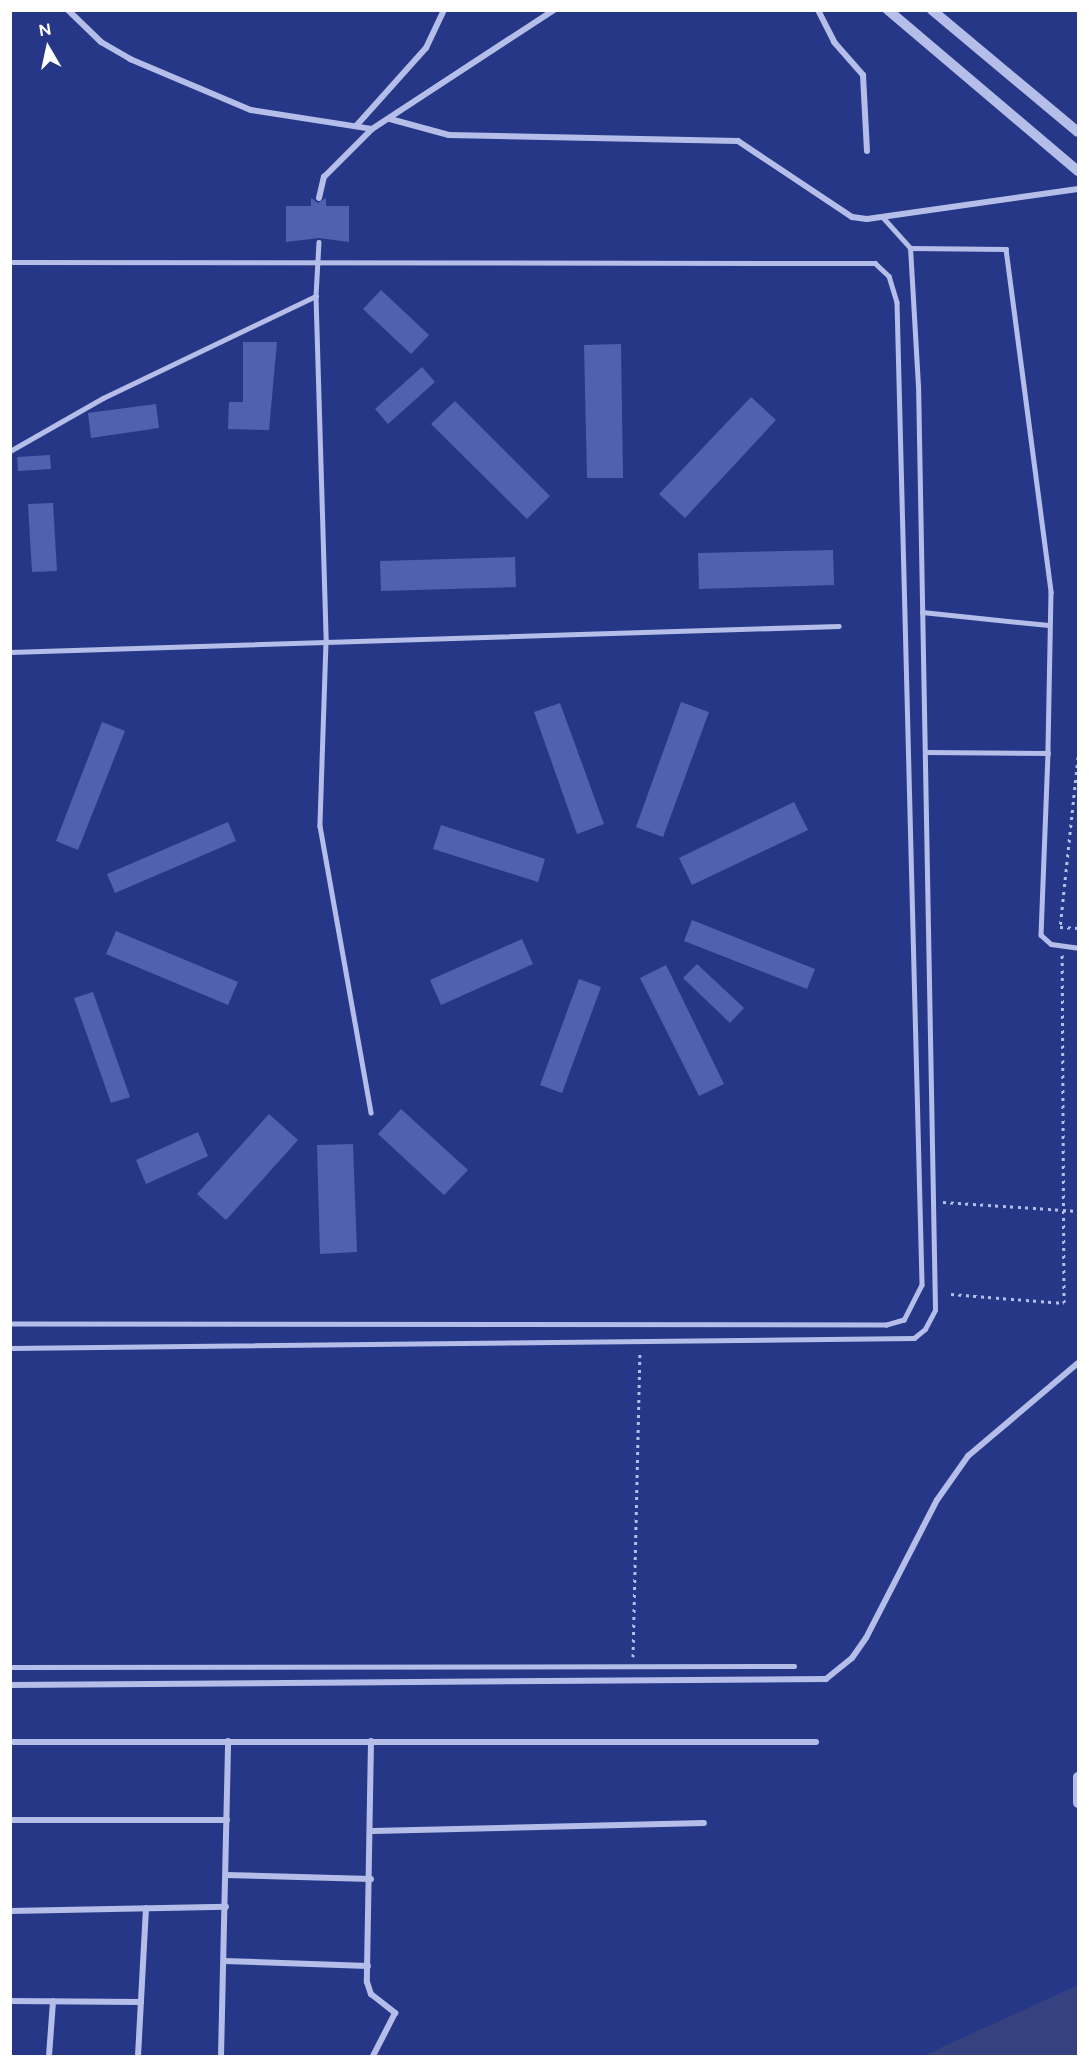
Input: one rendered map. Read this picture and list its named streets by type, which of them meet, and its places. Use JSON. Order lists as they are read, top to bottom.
{
  "north": "top"
}
